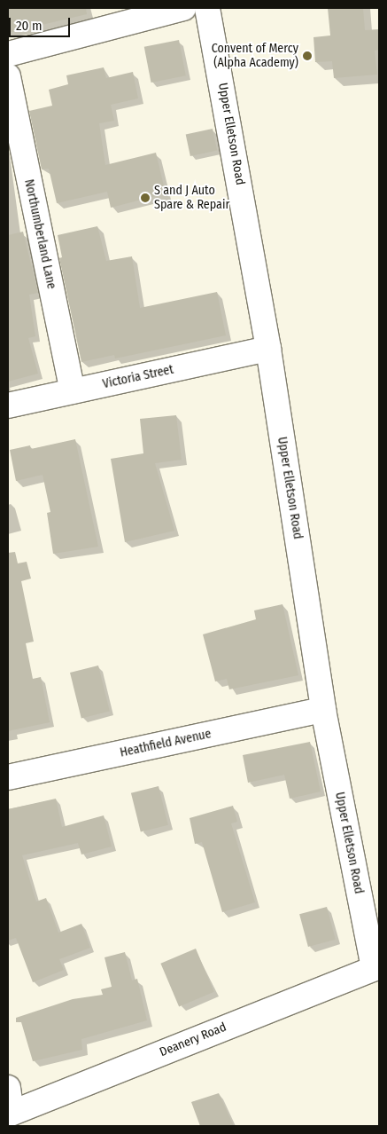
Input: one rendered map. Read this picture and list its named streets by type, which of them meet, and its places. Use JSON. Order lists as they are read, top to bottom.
{
  "streets": {
    "street": [
      "Upper Elletson Road",
      "Northumberland Lane",
      "Victoria Street",
      "Heathfield Avenue",
      "Deanery Road"
    ]
  },
  "crossings": [
    ["Upper Elletson Road", "Victoria Street"],
    ["Upper Elletson Road", "Heathfield Avenue"],
    ["Upper Elletson Road", "Deanery Road"],
    ["Northumberland Lane", "Victoria Street"]
  ],
  "places": ["Convent of Mercy (Alpha Academy)", "S and J Auto Spare & Repair"],
  "scale_bar": "20 m"
}
